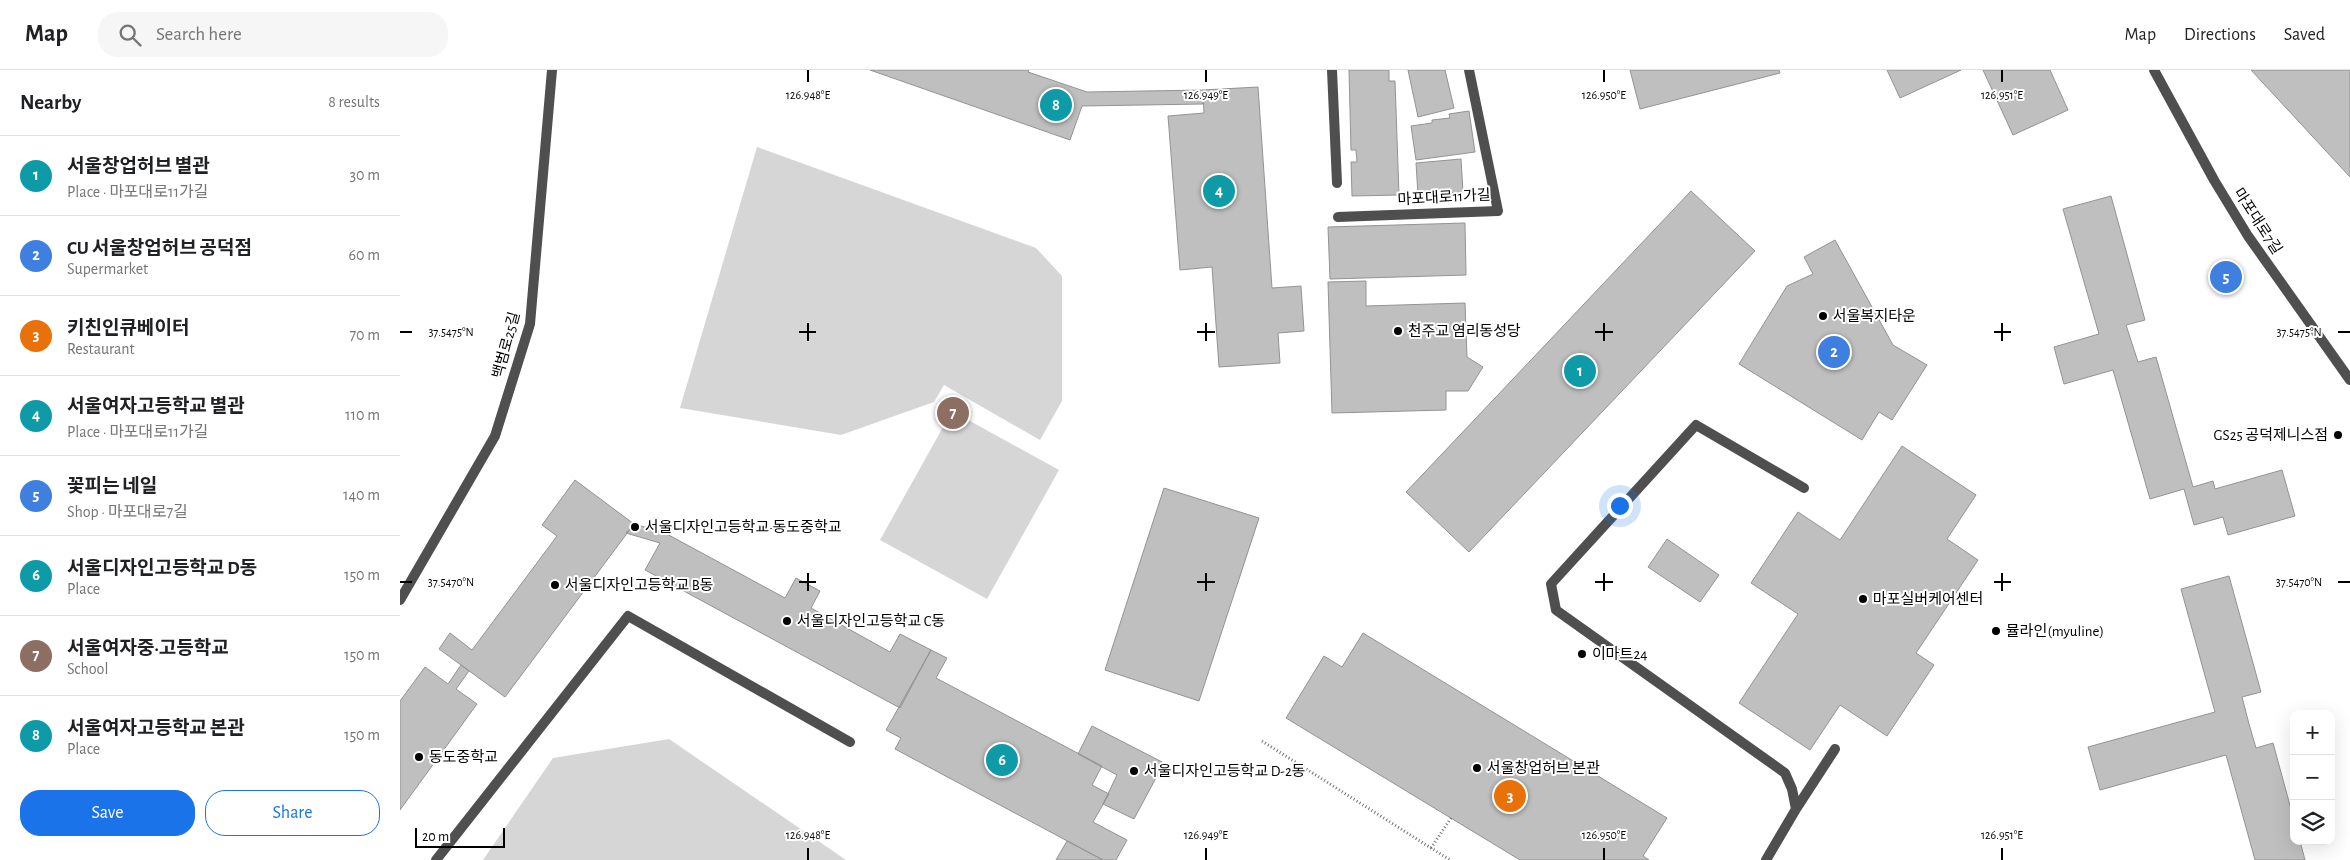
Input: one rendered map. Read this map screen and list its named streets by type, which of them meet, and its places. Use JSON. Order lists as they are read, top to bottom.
{
  "streets": {
    "street": ["마포대로11가길", "마포대로7길", "백범로25길"]
  },
  "places": [
    "서울복지타운",
    "천주교 염리동성당",
    "GS25 공덕제니스점",
    "서울디자인고등학교·동도중학교",
    "서울디자인고등학교 B동",
    "마포실버케어센터",
    "서울디자인고등학교 C동",
    "뮬라인(myuline)",
    "이마트24",
    "동도중학교",
    "서울창업허브 본관",
    "서울디자인고등학교 D-2동"
  ],
  "scale_bar": "20 m",
  "page": {
    "header": "Map",
    "search": "Search here",
    "nav": ["Map", "Directions", "Saved"],
    "heading": ["Nearby", "8 results"],
    "pins": [
      "8",
      "4",
      "5",
      "2",
      "1",
      "7",
      "6",
      "3"
    ],
    "list": [
      {
        "mark": "1",
        "name": "서울창업허브 별관",
        "note": "Place · 마포대로11가길",
        "value": "30 m"
      },
      {
        "mark": "2",
        "name": "CU 서울창업허브 공덕점",
        "note": "Supermarket",
        "value": "60 m"
      },
      {
        "mark": "3",
        "name": "키친인큐베이터",
        "note": "Restaurant",
        "value": "70 m"
      },
      {
        "mark": "4",
        "name": "서울여자고등학교 별관",
        "note": "Place · 마포대로11가길",
        "value": "110 m"
      },
      {
        "mark": "5",
        "name": "꽃피는 네일",
        "note": "Shop · 마포대로7길",
        "value": "140 m"
      },
      {
        "mark": "6",
        "name": "서울디자인고등학교 D동",
        "note": "Place",
        "value": "150 m"
      },
      {
        "mark": "7",
        "name": "서울여자중·고등학교",
        "note": "School",
        "value": "150 m"
      },
      {
        "mark": "8",
        "name": "서울여자고등학교 본관",
        "note": "Place",
        "value": "150 m"
      }
    ],
    "map_buttons": ["+", "−"],
    "buttons": ["Save", "Share"],
    "scale": "20 m"
  },
  "coordinates": [
    "126.948°E",
    "126.949°E",
    "126.950°E",
    "126.951°E",
    "37.5475°N",
    "37.5470°N"
  ]
}
